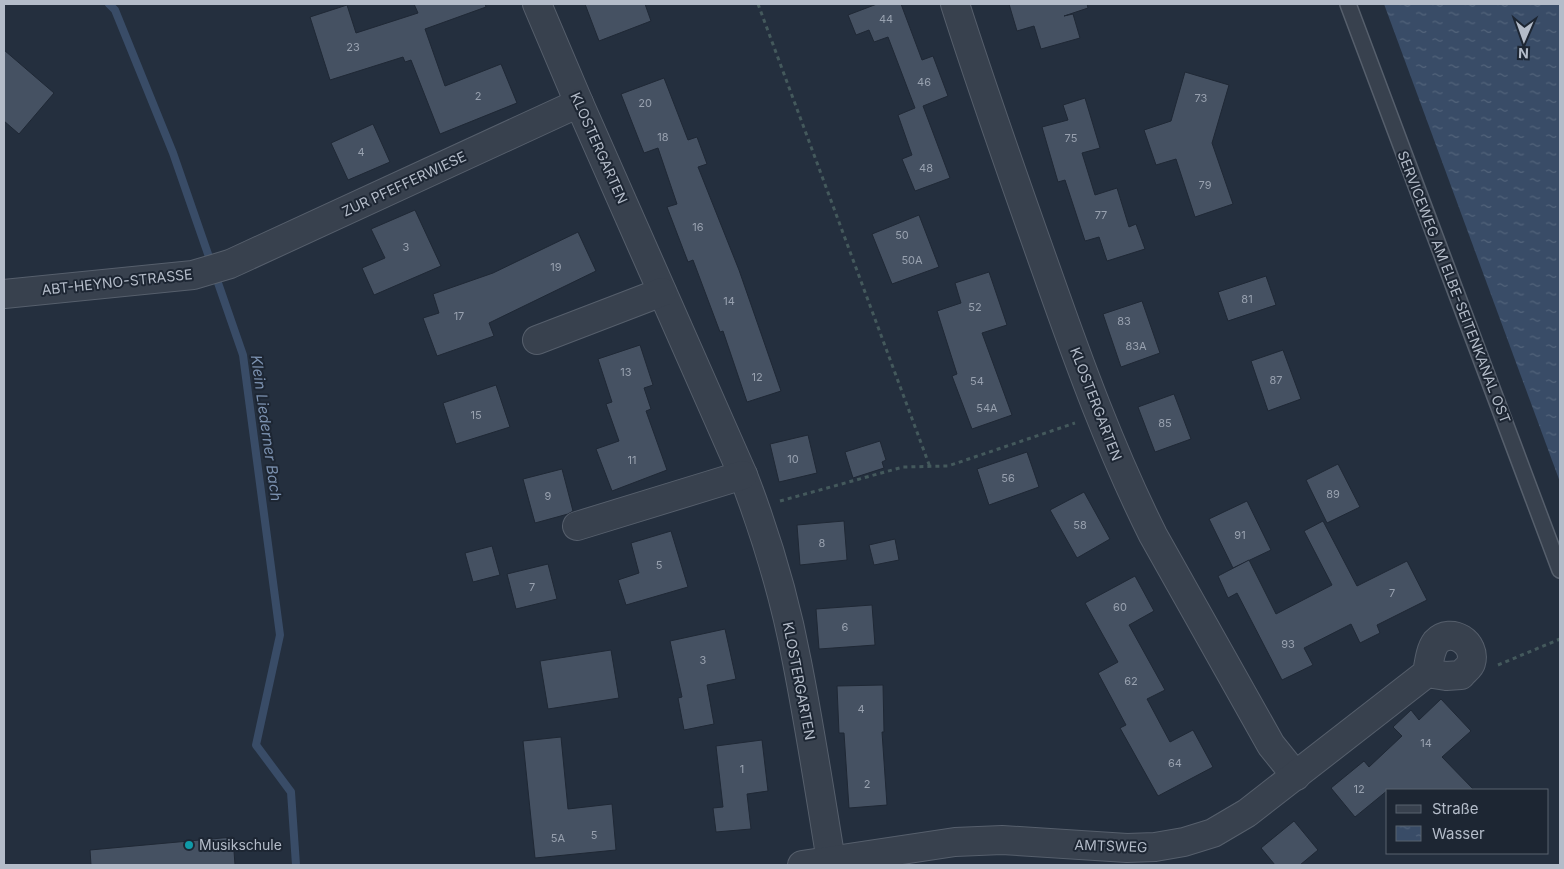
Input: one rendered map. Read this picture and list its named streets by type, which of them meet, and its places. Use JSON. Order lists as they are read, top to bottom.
{
  "streets": {
    "street": [
      "KLOSTERGARTEN",
      "ZUR PFEFFERWIESE",
      "ABT-HEYNO-STRASSE",
      "AMTSWEG"
    ],
    "lane": ["SERVICEWEG AM ELBE-SEITENKANAL OST"]
  },
  "crossings": [
    ["KLOSTERGARTEN", "ZUR PFEFFERWIESE"],
    ["KLOSTERGARTEN", "AMTSWEG"],
    ["ZUR PFEFFERWIESE", "ABT-HEYNO-STRASSE"]
  ],
  "water": ["Klein Liederner Bach"],
  "places": ["Musikschule"],
  "house_numbers": [
    "44",
    "23",
    "46",
    "2",
    "73",
    "20",
    "18",
    "75",
    "4",
    "48",
    "79",
    "77",
    "16",
    "50",
    "3",
    "50A",
    "19",
    "81",
    "14",
    "52",
    "17",
    "83",
    "83A",
    "13",
    "12",
    "87",
    "54",
    "54A",
    "15",
    "85",
    "10",
    "11",
    "56",
    "89",
    "9",
    "58",
    "91",
    "8",
    "5",
    "7",
    "7",
    "60",
    "6",
    "93",
    "3",
    "62",
    "4",
    "14",
    "64",
    "1",
    "2",
    "12",
    "5",
    "5A"
  ],
  "legend": ["Straße", "Wasser"],
  "north": "bottom"
}
